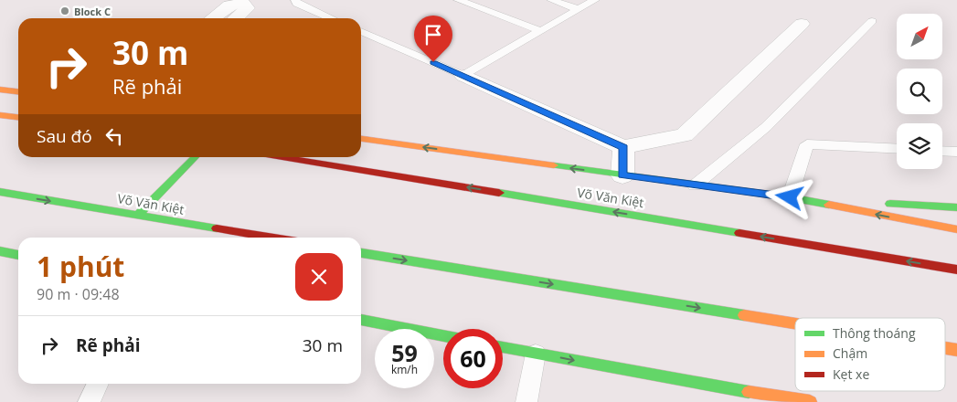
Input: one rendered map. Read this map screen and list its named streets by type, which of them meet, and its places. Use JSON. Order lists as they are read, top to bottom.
{
  "streets": {
    "main road": ["Võ Văn Kiệt"]
  },
  "places": ["Block C"],
  "legend": ["Thông thoáng", "Chậm", "Kẹt xe"],
  "north": "top right",
  "page": {
    "turn": ["30 m", "Rẽ phải"],
    "then": "Sau đó",
    "heading": ["1 phút", "90 m · 09:48"],
    "list": [
      {
        "name": "Rẽ phải",
        "value": "30 m"
      }
    ],
    "speed": "59 km/h",
    "limit": "60"
  }
}
